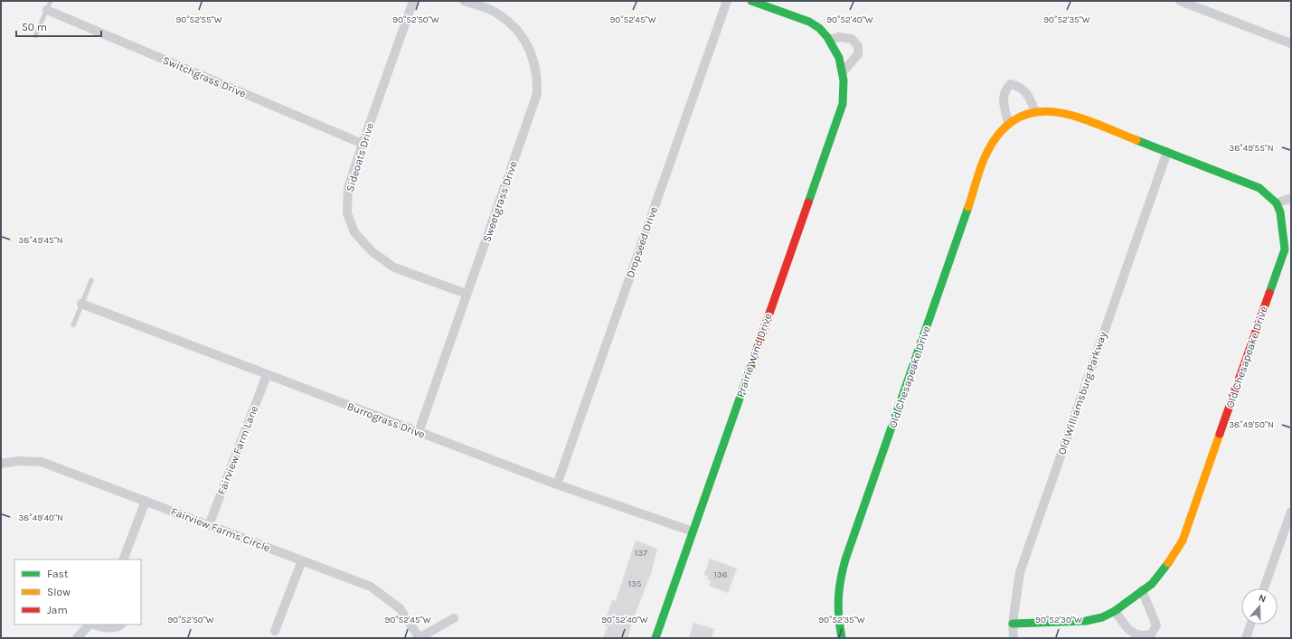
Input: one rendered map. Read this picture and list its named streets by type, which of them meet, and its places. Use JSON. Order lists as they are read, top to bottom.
{
  "streets": {
    "street": [
      "Switchgrass Drive",
      "Sideoats Drive",
      "Sweetgrass Drive",
      "Dropseed Drive",
      "Prairie Wind Drive",
      "Old Chesapeake Drive",
      "Old Williamsburg Parkway",
      "Burrograss Drive",
      "Fairview Farm Lane",
      "Fairview Farms Circle"
    ]
  },
  "crossings": [
    ["Switchgrass Drive", "Sideoats Drive"],
    ["Sideoats Drive", "Sweetgrass Drive"],
    ["Sweetgrass Drive", "Burrograss Drive"],
    ["Dropseed Drive", "Burrograss Drive"],
    ["Prairie Wind Drive", "Burrograss Drive"],
    ["Old Chesapeake Drive", "Old Williamsburg Parkway"],
    ["Burrograss Drive", "Fairview Farm Lane"],
    ["Fairview Farm Lane", "Fairview Farms Circle"]
  ],
  "house_numbers": ["137", "136", "135"],
  "legend": ["Fast", "Slow", "Jam"],
  "scale_bar": "50 m",
  "north": "top",
  "coordinates": [
    "90°52'55\"W",
    "90°52'50\"W",
    "90°52'45\"W",
    "90°52'40\"W",
    "90°52'35\"W",
    "38°49'55\"N",
    "38°49'45\"N",
    "38°49'50\"N",
    "38°49'40\"N",
    "90°52'30\"W"
  ]
}
